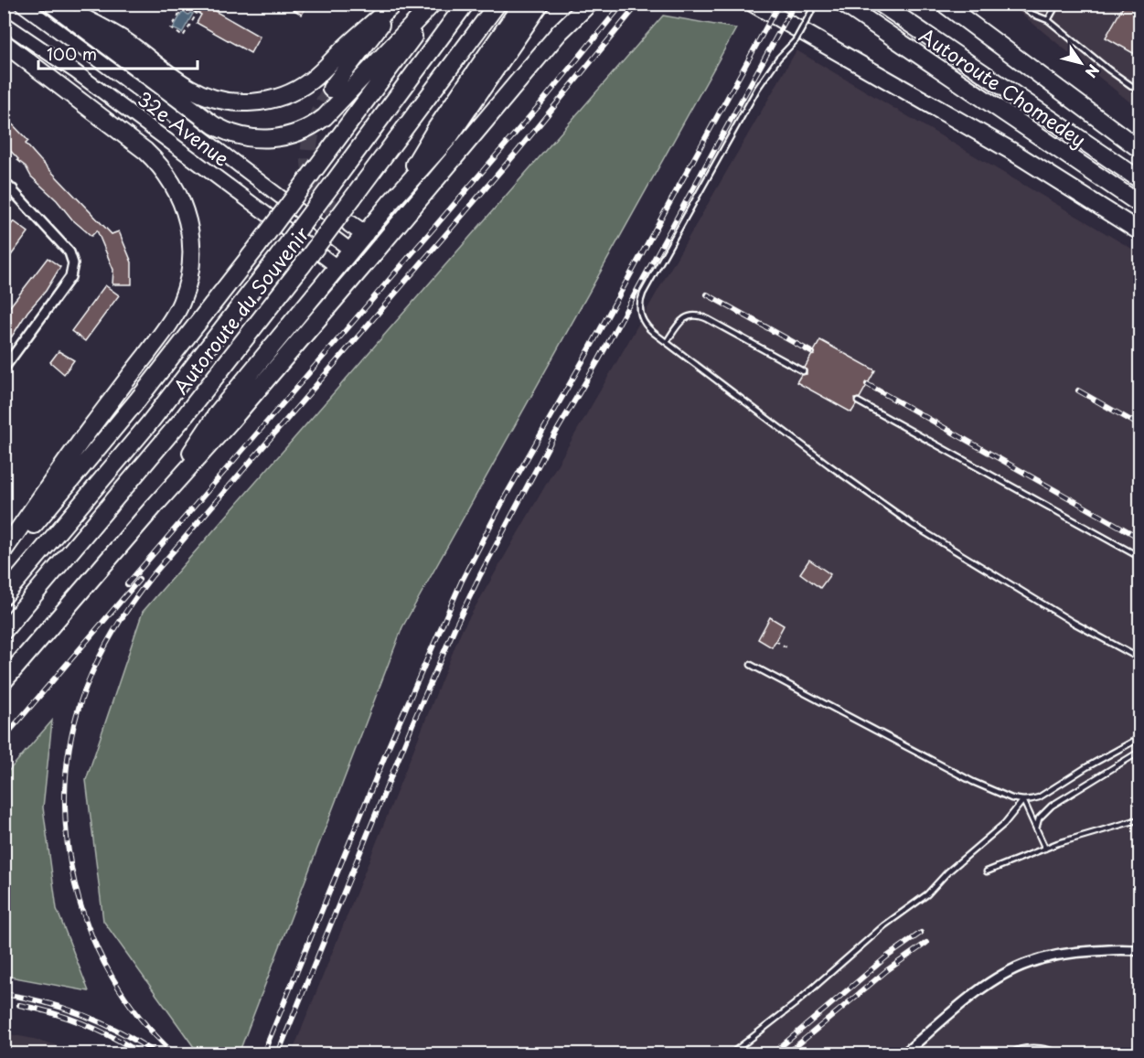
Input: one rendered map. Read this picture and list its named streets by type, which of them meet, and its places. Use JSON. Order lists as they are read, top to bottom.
{
  "streets": {
    "highway": ["Autoroute Chomedey", "Autoroute du Souvenir"],
    "main road": ["32e Avenue"]
  },
  "scale_bar": "100 m",
  "north": "bottom right"
}
